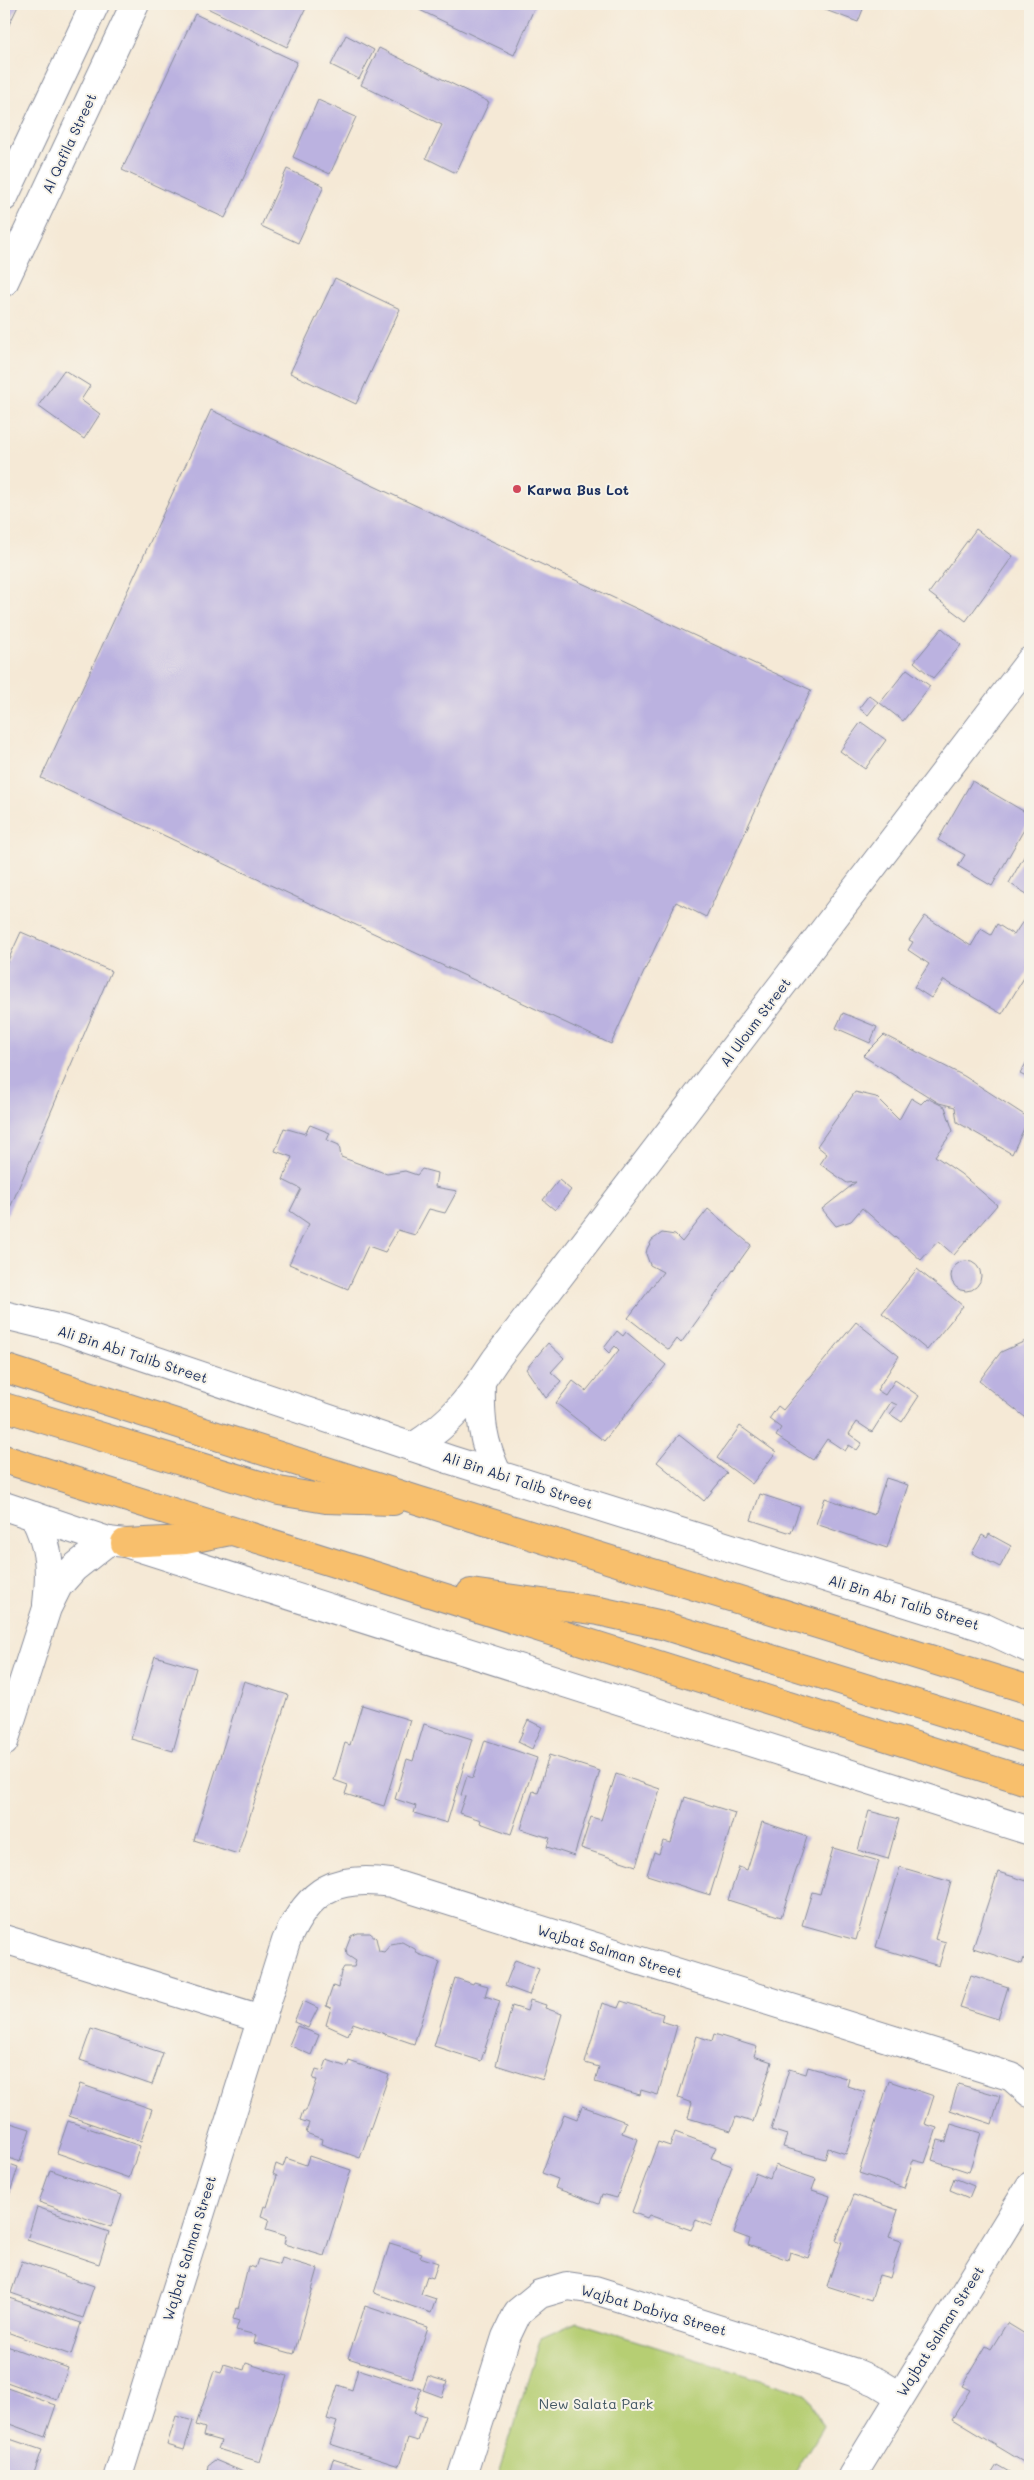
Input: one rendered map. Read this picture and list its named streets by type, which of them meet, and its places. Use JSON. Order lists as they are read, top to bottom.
{
  "streets": {
    "street": [
      "Al Qafila Street",
      "Al Uloum Street",
      "Ali Bin Abi Talib Street",
      "Wajbat Salman Street",
      "Wajbat Dabiya Street"
    ]
  },
  "crossings": [
    ["Al Uloum Street", "Ali Bin Abi Talib Street"],
    ["Wajbat Salman Street", "Wajbat Dabiya Street"]
  ],
  "parks": ["New Salata Park"],
  "places": ["Karwa Bus Lot"]
}
